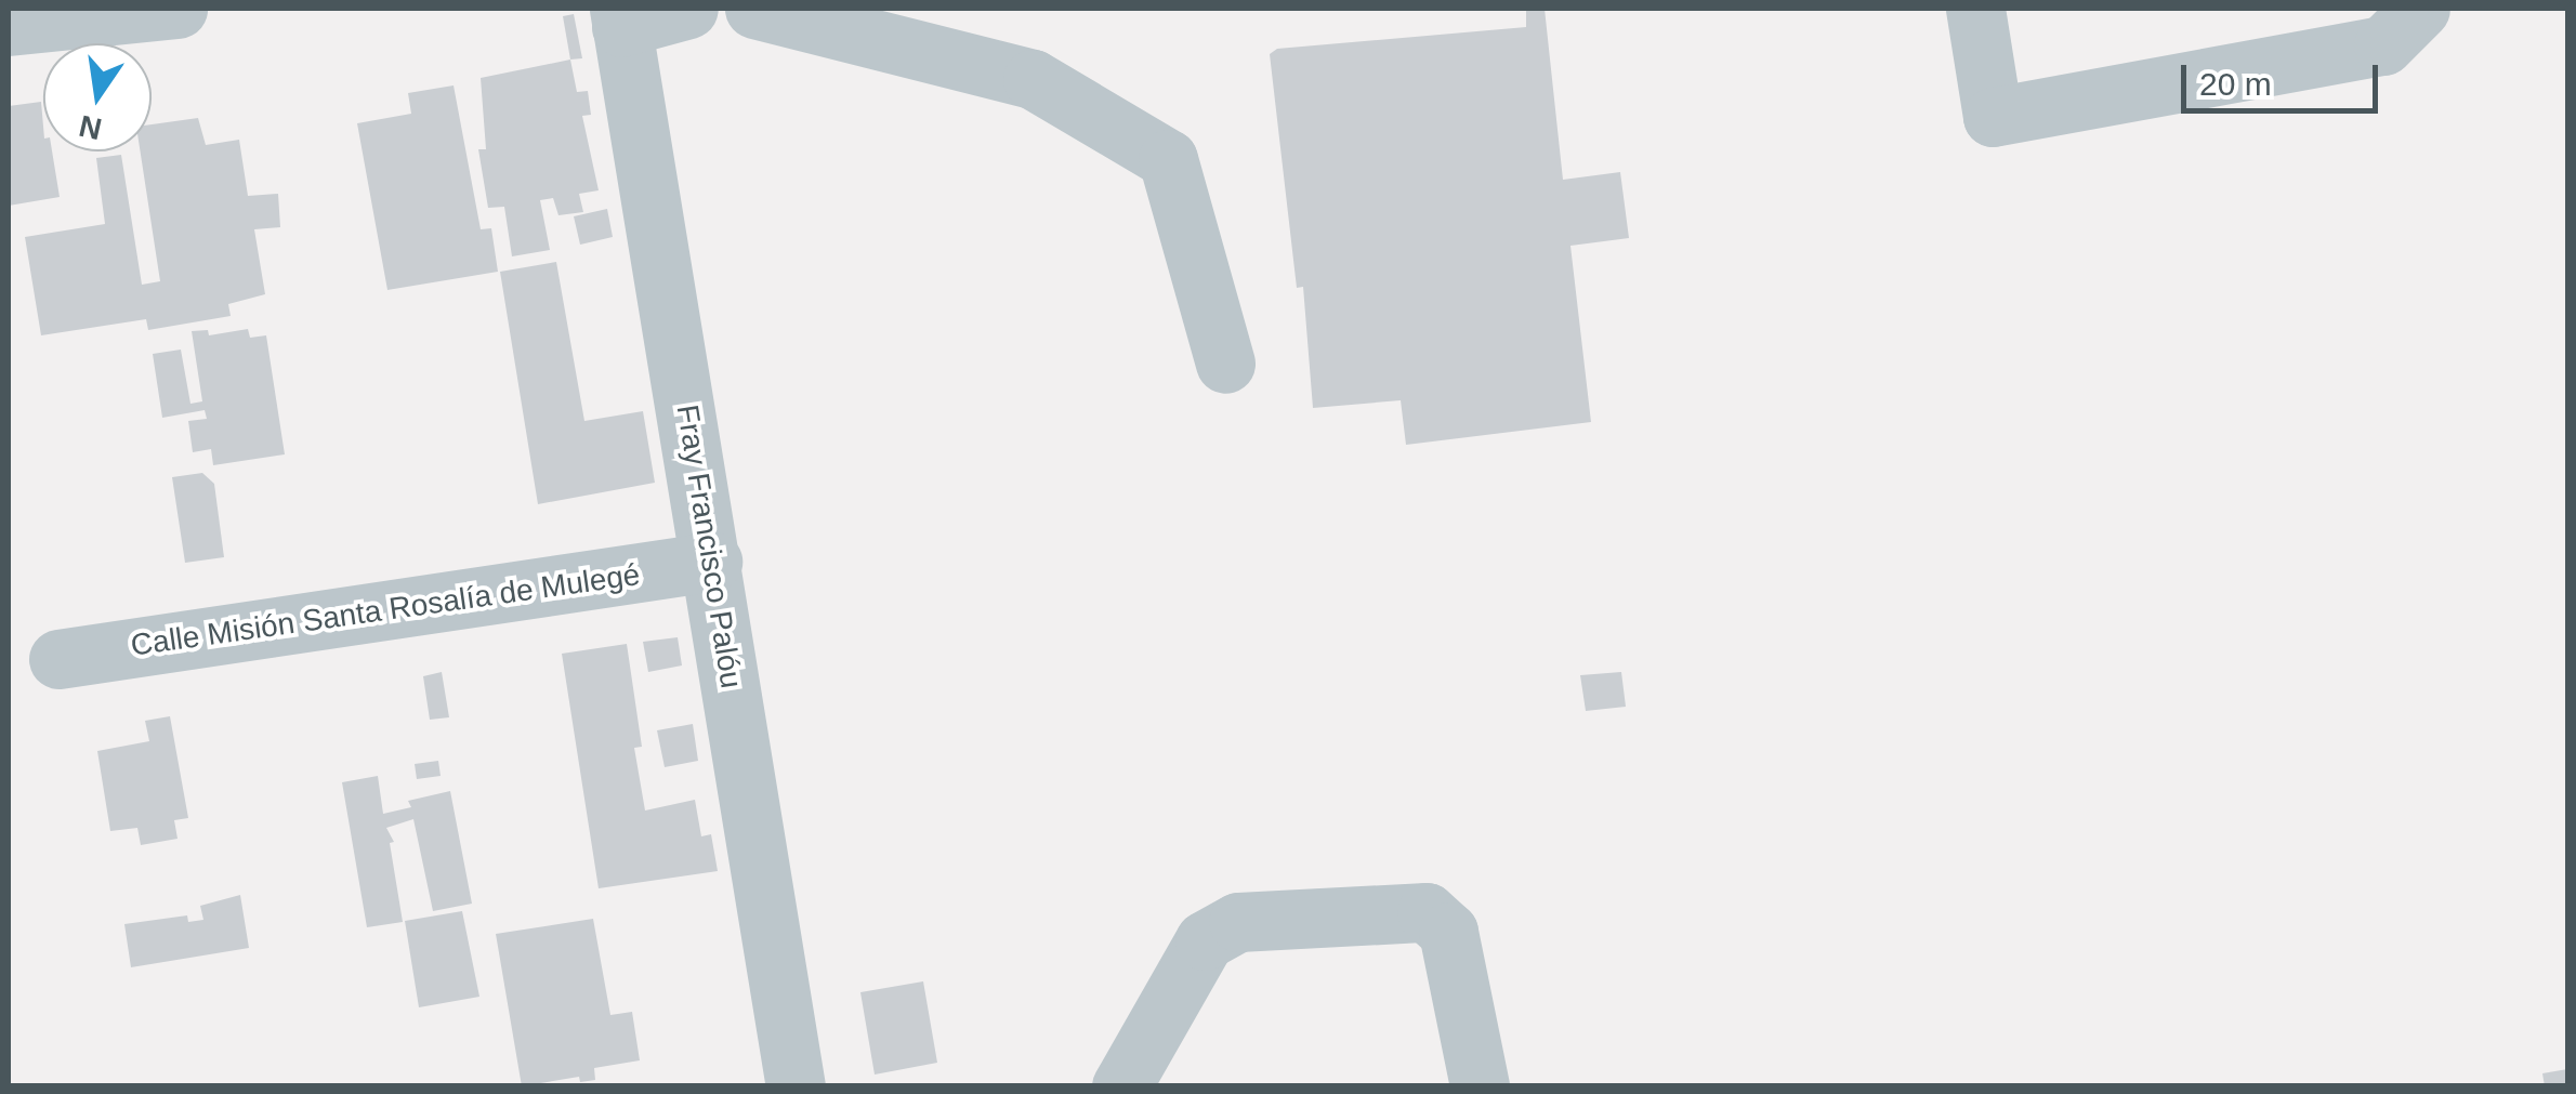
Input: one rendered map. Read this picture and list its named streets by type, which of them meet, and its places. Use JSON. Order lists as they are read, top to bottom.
{
  "streets": {
    "street": ["Fray Francisco Palóu", "Calle Misión Santa Rosalía de Mulegé"]
  },
  "crossings": [
    ["Fray Francisco Palóu", "Calle Misión Santa Rosalía de Mulegé"]
  ],
  "scale_bar": "20 m",
  "north": "bottom"
}
